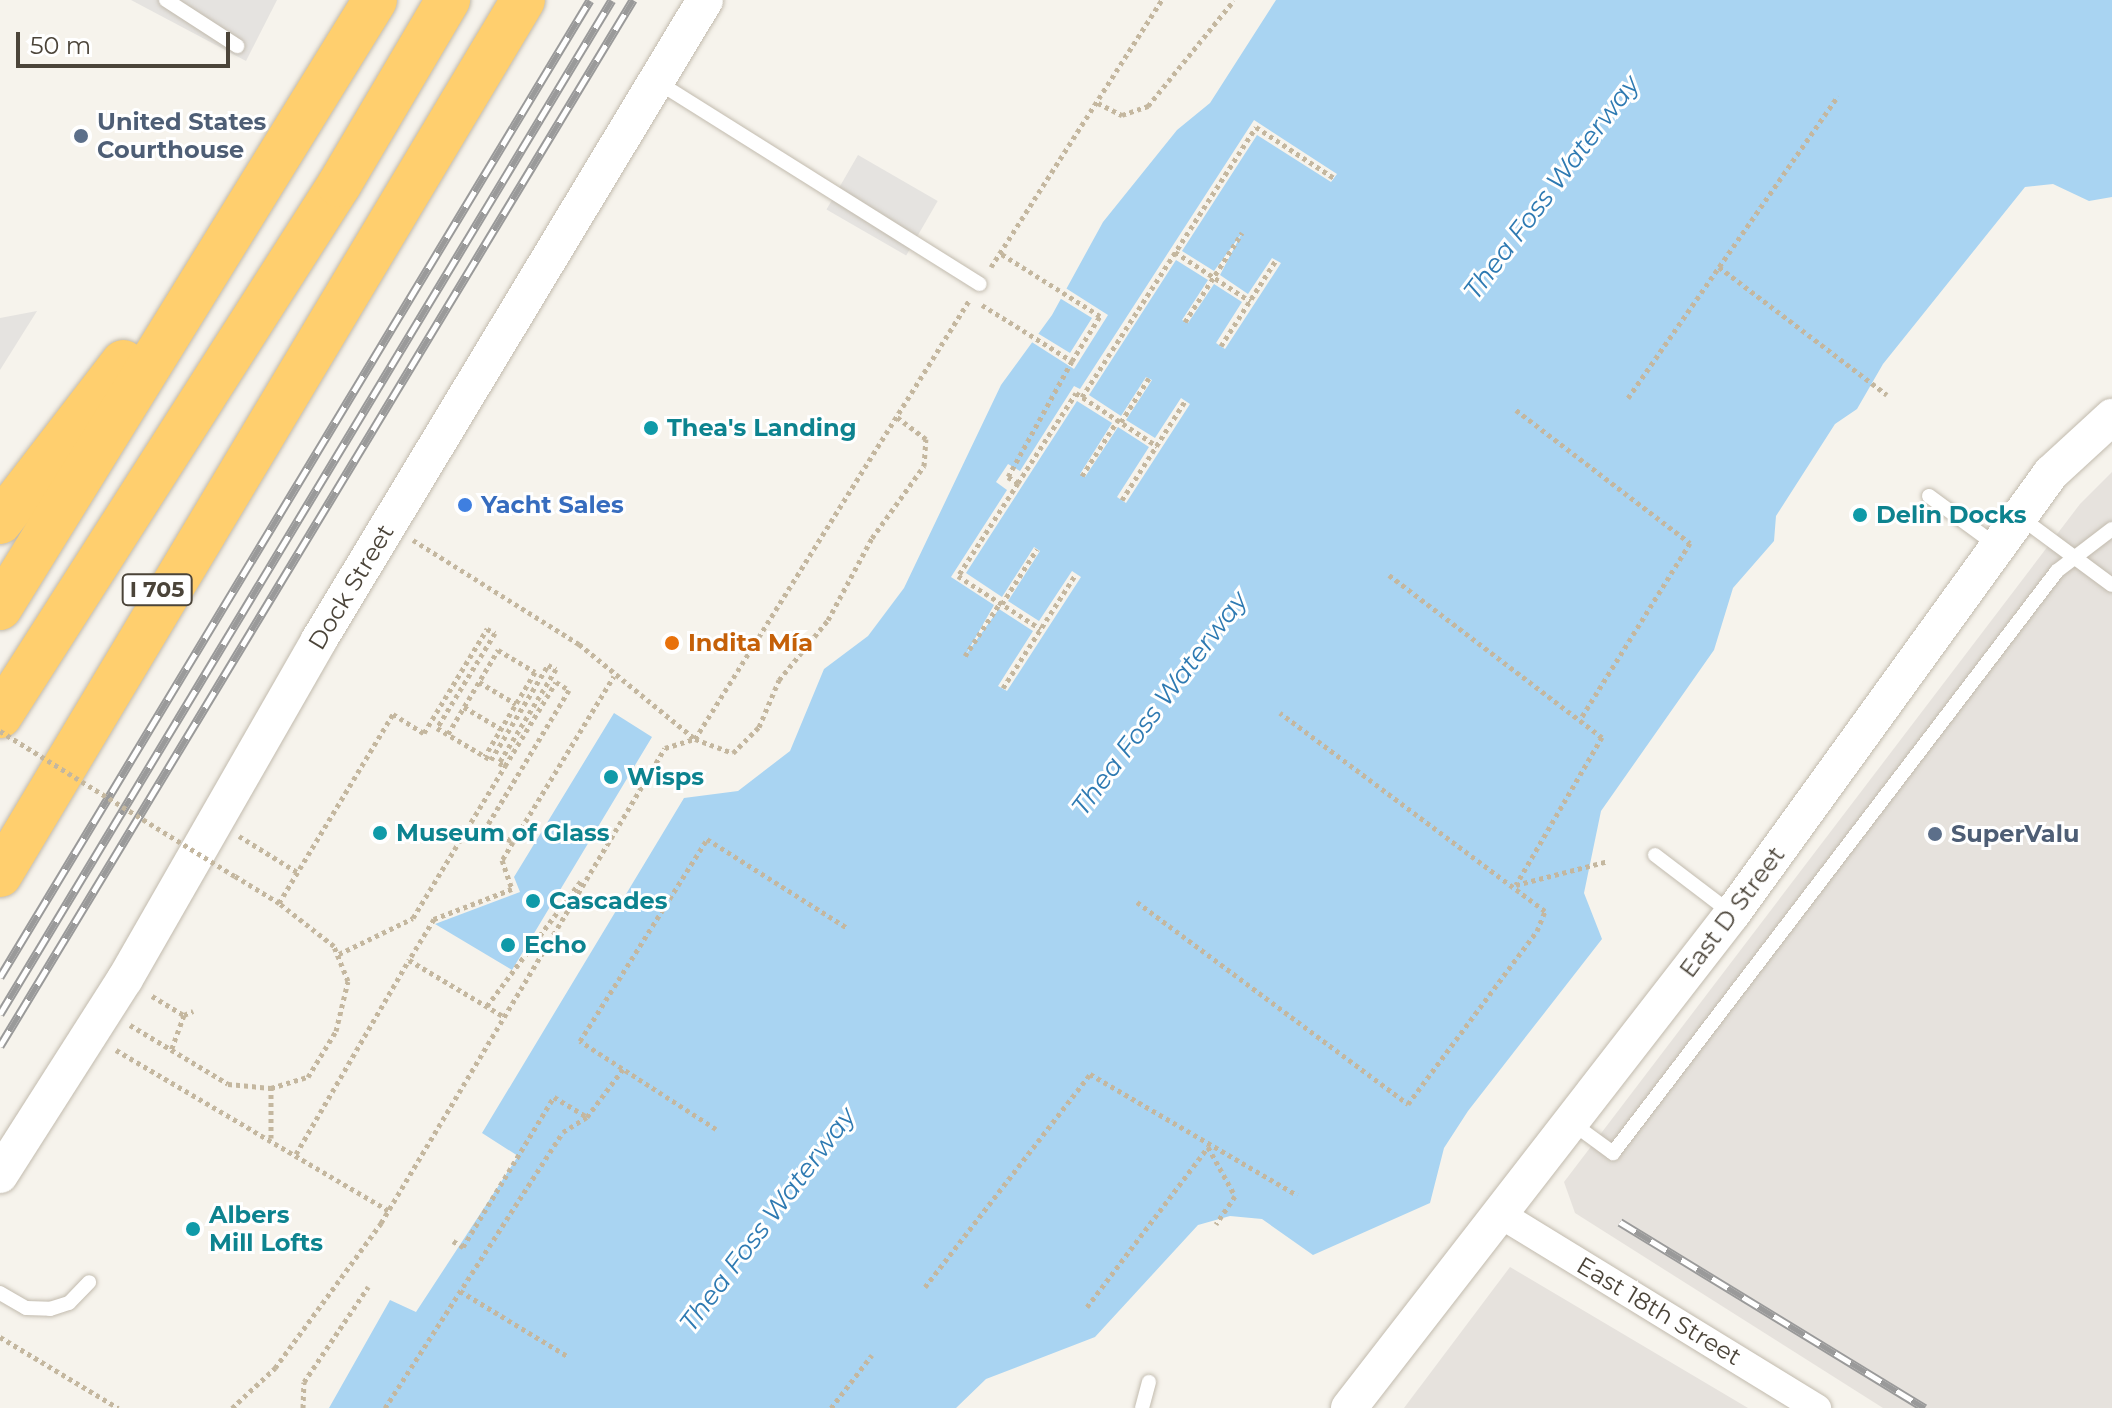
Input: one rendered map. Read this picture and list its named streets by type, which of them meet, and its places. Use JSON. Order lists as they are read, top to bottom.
{
  "streets": {
    "highway": ["I 705"],
    "street": ["Dock Street", "East D Street", "East 18th Street"]
  },
  "crossings": [
    ["East D Street", "East 18th Street"]
  ],
  "water": ["Thea Foss Waterway"],
  "places": [
    "United States Courthouse",
    "Thea's Landing",
    "Yacht Sales",
    "Delin Docks",
    "Indita Mía",
    "Wisps",
    "Museum of Glass",
    "SuperValu",
    "Cascades",
    "Echo",
    "Albers Mill Lofts"
  ],
  "scale_bar": "50 m"
}
